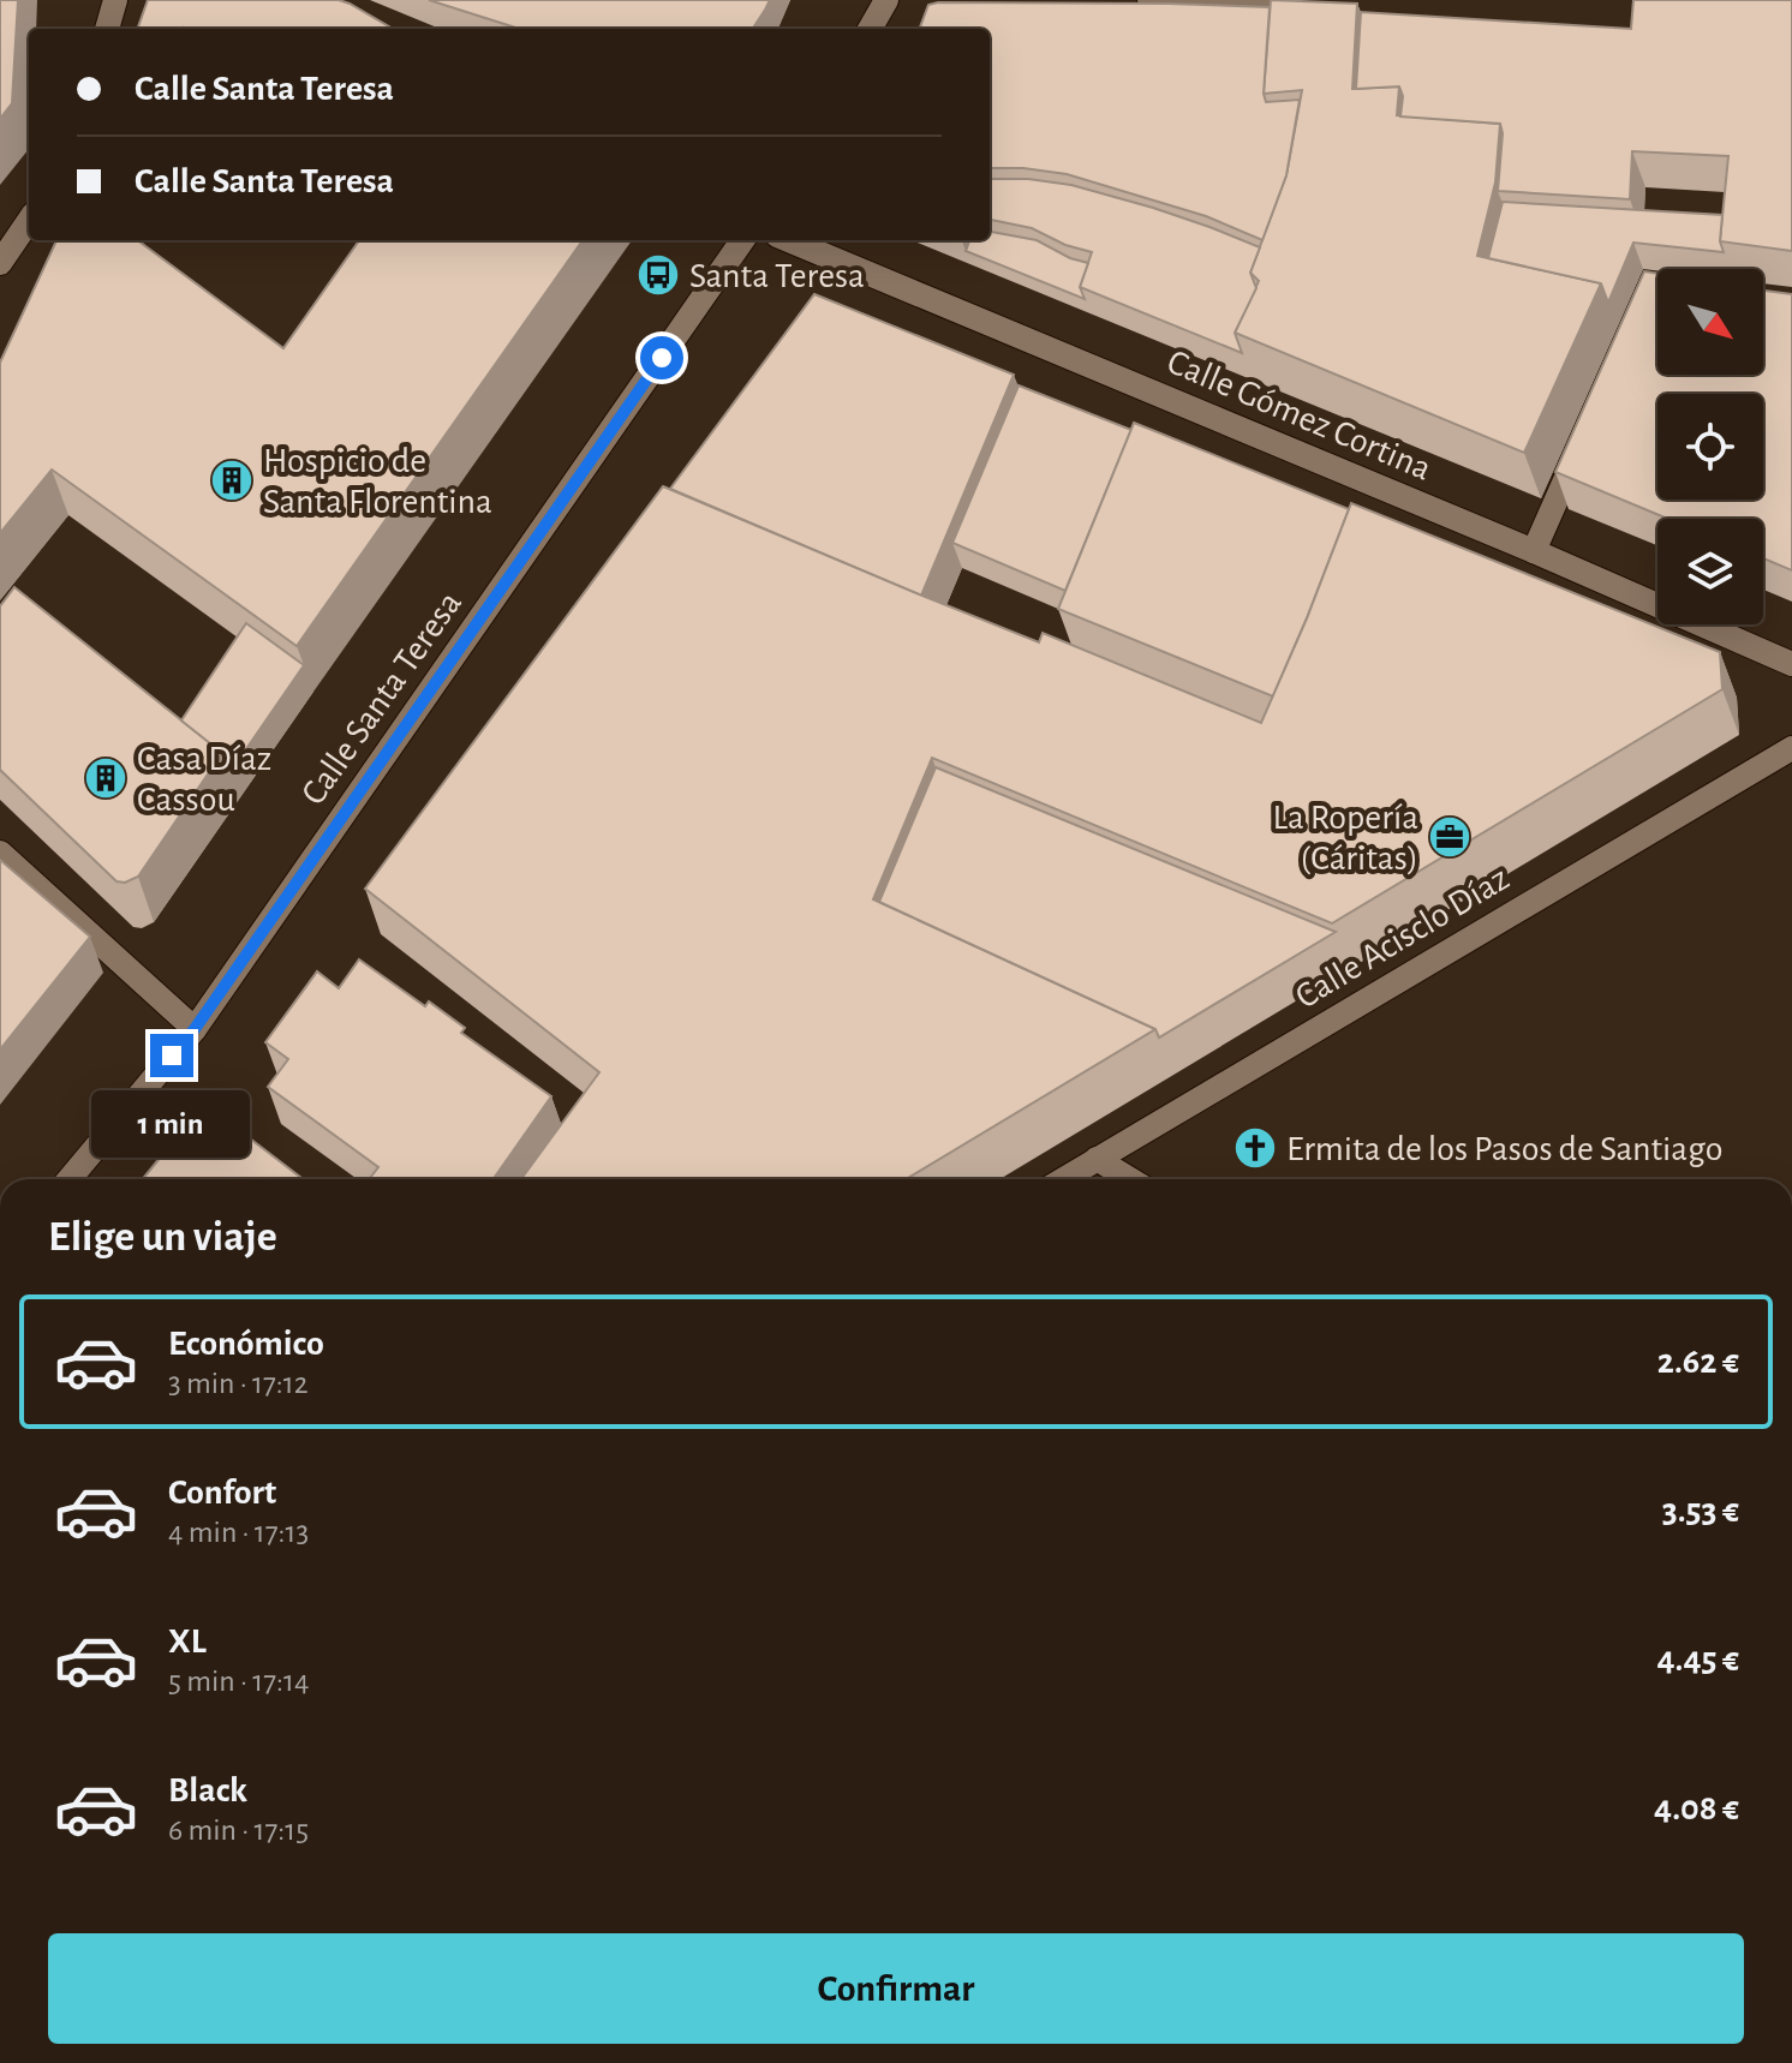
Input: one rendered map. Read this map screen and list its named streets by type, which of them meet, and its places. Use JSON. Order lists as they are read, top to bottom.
{
  "streets": {
    "street": ["Calle Gómez Cortina", "Calle Santa Teresa", "Calle Acisclo Díaz"]
  },
  "places": {
    "bus stop": ["Santa Teresa"],
    "building": ["Hospicio de Santa Florentina", "Casa Díaz Cassou"],
    "office": ["La Ropería (Cáritas)"],
    "church": ["Ermita de los Pasos de Santiago"]
  },
  "north": "bottom right",
  "page": {
    "banner": ["Calle Santa Teresa", "Calle Santa Teresa"],
    "bubble": "1 min",
    "heading": "Elige un viaje",
    "list": [
      {
        "name": "Económico",
        "note": "3 min · 17:12",
        "value": "2.62 €"
      },
      {
        "name": "Confort",
        "note": "4 min · 17:13",
        "value": "3.53 €"
      },
      {
        "name": "XL",
        "note": "5 min · 17:14",
        "value": "4.45 €"
      },
      {
        "name": "Black",
        "note": "6 min · 17:15",
        "value": "4.08 €"
      }
    ],
    "buttons": "Confirmar"
  }
}
